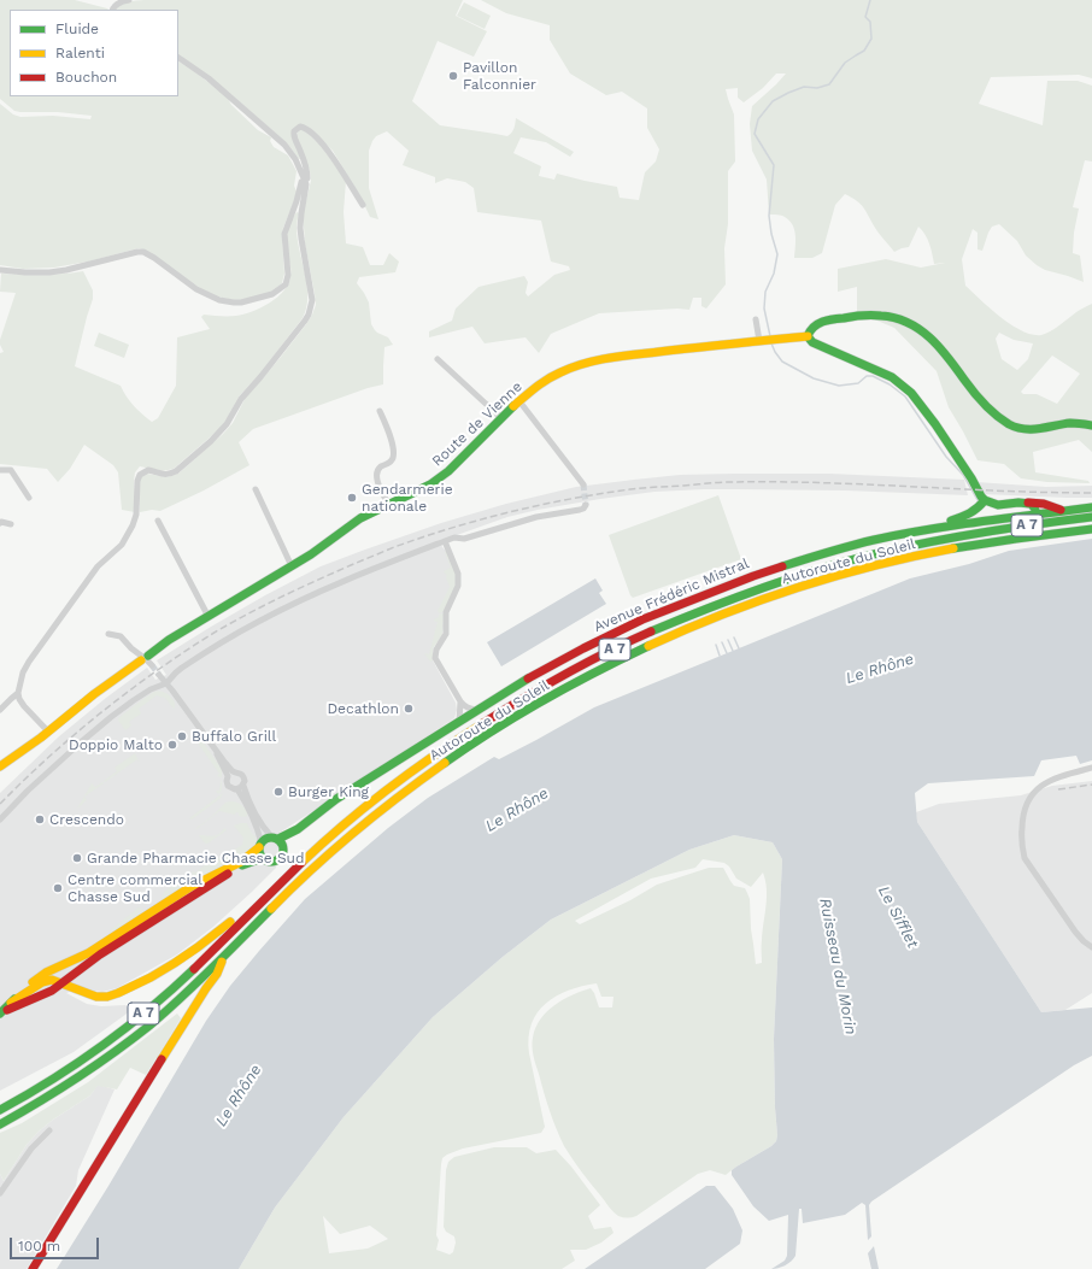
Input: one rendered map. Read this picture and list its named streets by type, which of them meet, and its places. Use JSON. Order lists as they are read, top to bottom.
{
  "streets": {
    "main road": [
      "Route de Vienne",
      "A 7",
      "Autoroute du Soleil",
      "Avenue Frédéric Mistral"
    ]
  },
  "water": ["Le Rhône", "Le Sifflet", "Ruisseau du Morin"],
  "places": [
    "Pavillon Falconnier",
    "Gendarmerie nationale",
    "Decathlon",
    "Buffalo Grill",
    "Doppio Malto",
    "Burger King",
    "Crescendo",
    "Grande Pharmacie Chasse Sud",
    "Centre commercial Chasse Sud"
  ],
  "legend": ["Fluide", "Ralenti", "Bouchon"],
  "scale_bar": "100 m"
}
